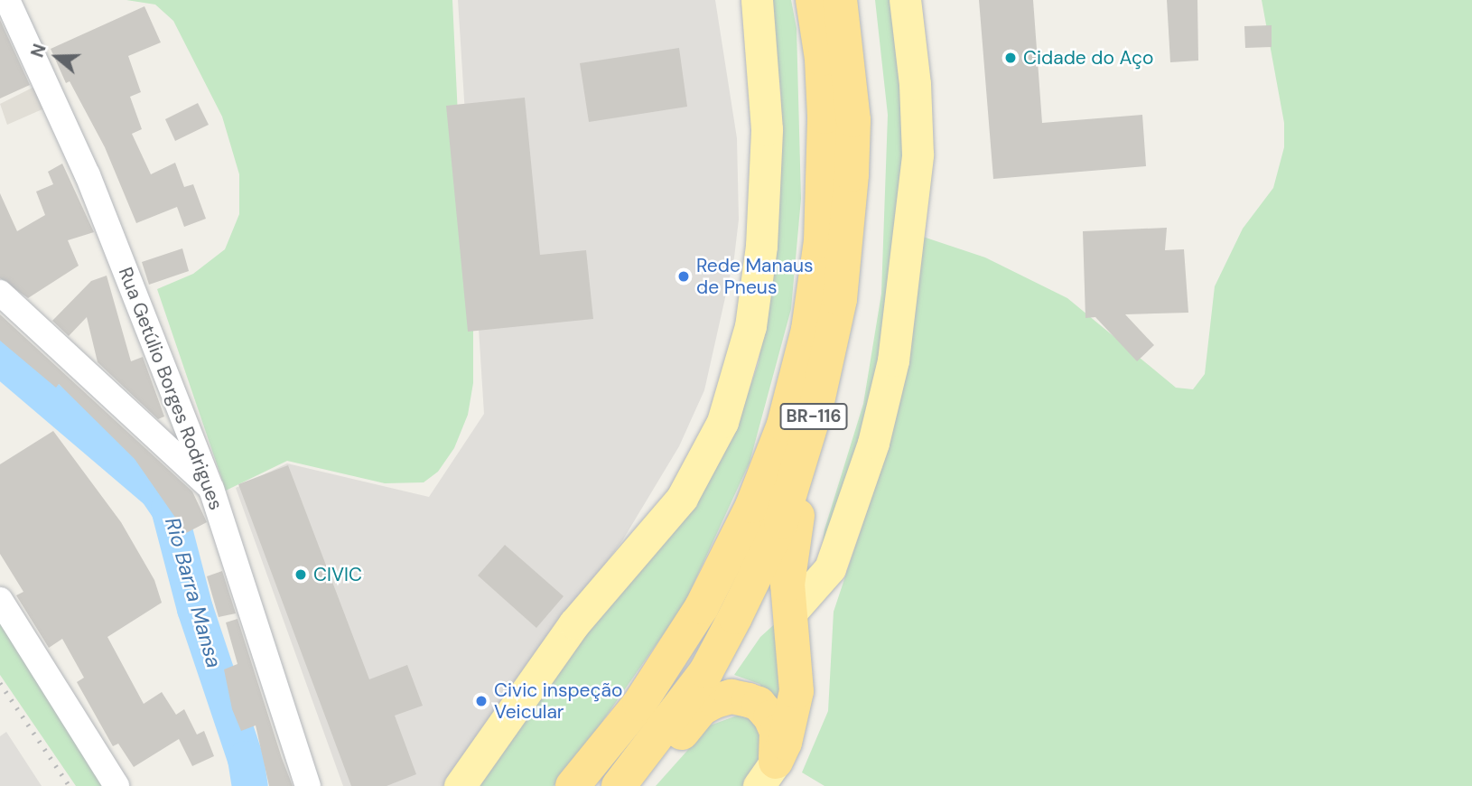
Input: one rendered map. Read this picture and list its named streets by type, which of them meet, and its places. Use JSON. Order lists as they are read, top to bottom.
{
  "streets": {
    "highway": ["BR-116"],
    "street": ["Rua Getúlio Borges Rodrigues"]
  },
  "water": ["Rio Barra Mansa"],
  "places": [
    "Cidade do Aço",
    "Rede Manaus de Pneus",
    "CIVIC",
    "Civic inspeção Veicular"
  ],
  "north": "left"
}
